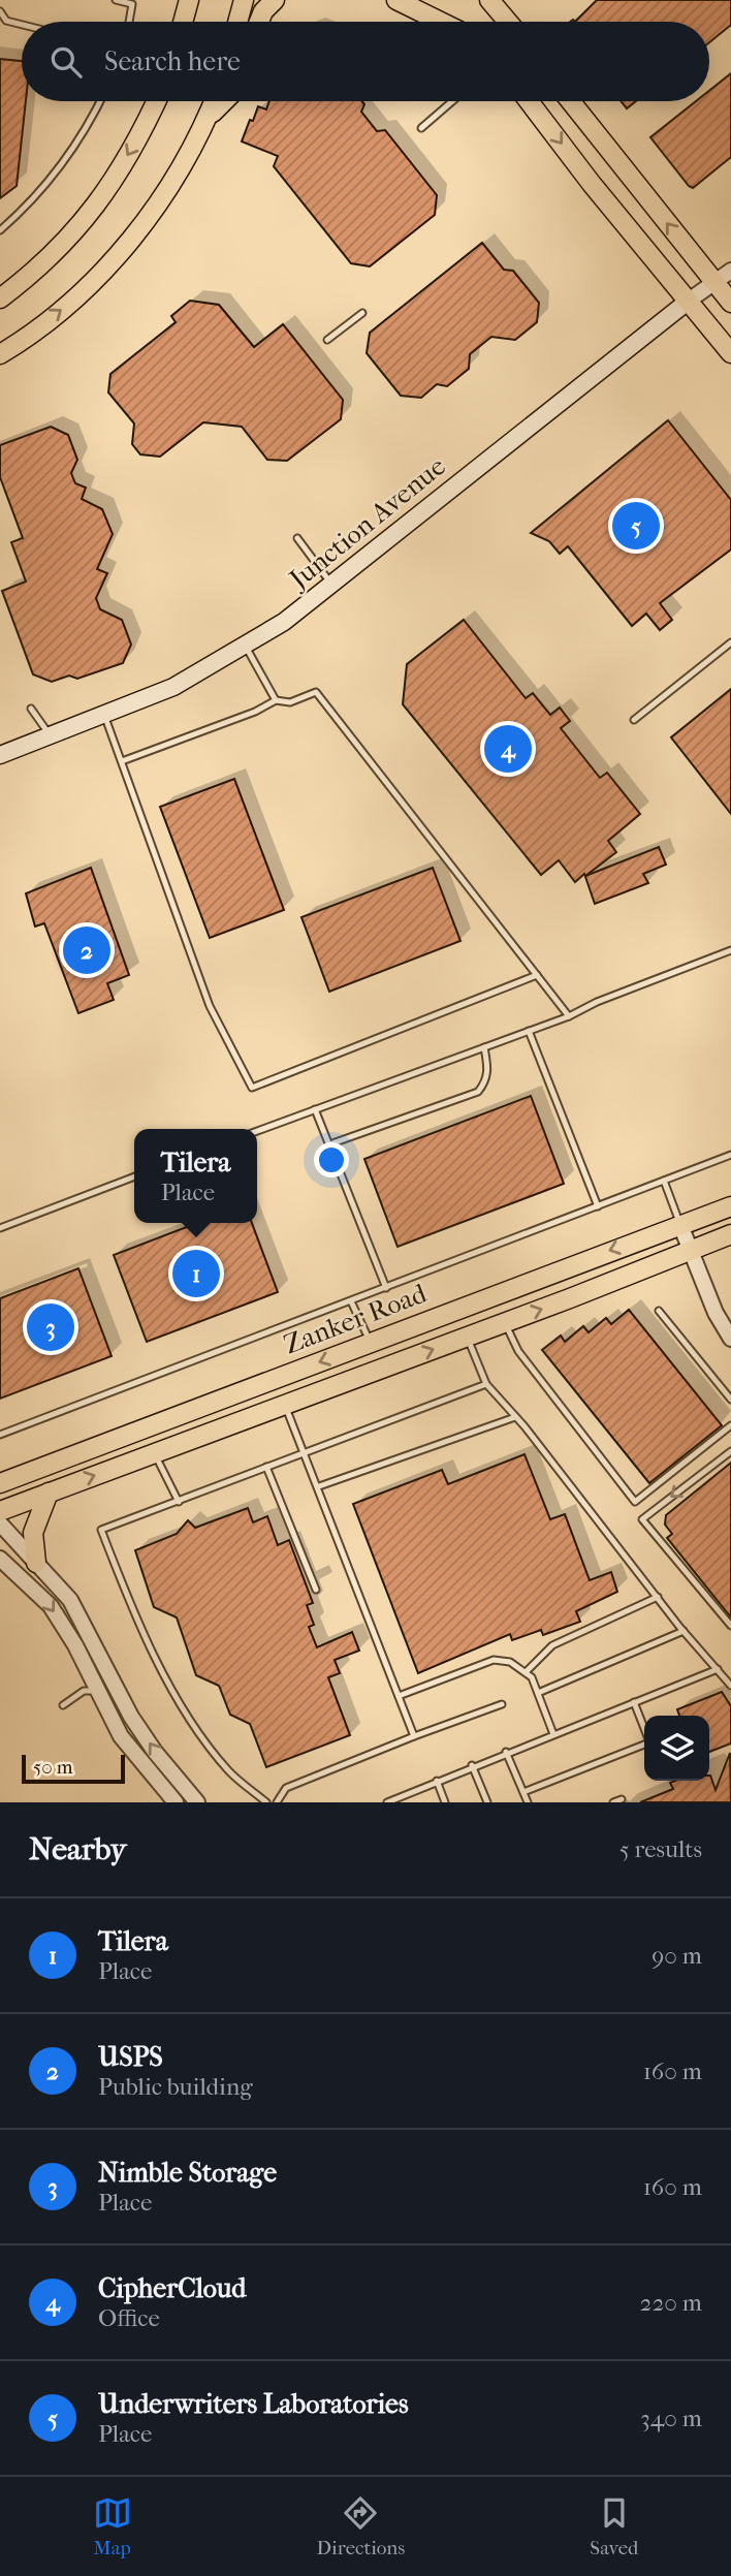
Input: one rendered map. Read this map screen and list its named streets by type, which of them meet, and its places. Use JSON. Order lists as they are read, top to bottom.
{
  "streets": {
    "main road": ["Junction Avenue", "Zanker Road"]
  },
  "scale_bar": "50 m",
  "page": {
    "search": "Search here",
    "pins": [
      "5",
      "4",
      "2",
      "1",
      "3"
    ],
    "popup": ["Tilera", "Place"],
    "scale": "50 m",
    "heading": ["Nearby", "5 results"],
    "list": [
      {
        "mark": "1",
        "name": "Tilera",
        "note": "Place",
        "value": "90 m"
      },
      {
        "mark": "2",
        "name": "USPS",
        "note": "Public building",
        "value": "160 m"
      },
      {
        "mark": "3",
        "name": "Nimble Storage",
        "note": "Place",
        "value": "160 m"
      },
      {
        "mark": "4",
        "name": "CipherCloud",
        "note": "Office",
        "value": "220 m"
      },
      {
        "mark": "5",
        "name": "Underwriters Laboratories",
        "note": "Place",
        "value": "340 m"
      }
    ],
    "nav": ["Map", "Directions", "Saved"]
  }
}
